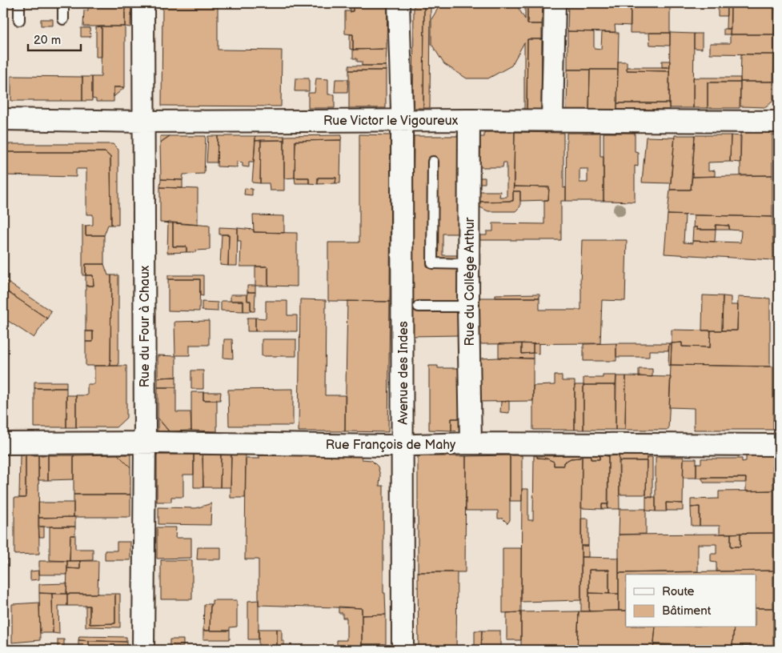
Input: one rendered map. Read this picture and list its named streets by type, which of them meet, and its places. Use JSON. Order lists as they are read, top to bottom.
{
  "streets": {
    "street": [
      "Rue Victor le Vigoureux",
      "Rue du Collège Arthur",
      "Rue du Four à Chaux",
      "Avenue des Indes",
      "Rue François de Mahy"
    ]
  },
  "crossings": [
    ["Rue Victor le Vigoureux", "Rue du Collège Arthur"],
    ["Rue Victor le Vigoureux", "Rue du Four à Chaux"],
    ["Rue Victor le Vigoureux", "Avenue des Indes"],
    ["Rue du Collège Arthur", "Rue François de Mahy"],
    ["Rue du Four à Chaux", "Rue François de Mahy"],
    ["Avenue des Indes", "Rue François de Mahy"]
  ],
  "legend": ["Route", "Bâtiment"],
  "scale_bar": "20 m"
}
